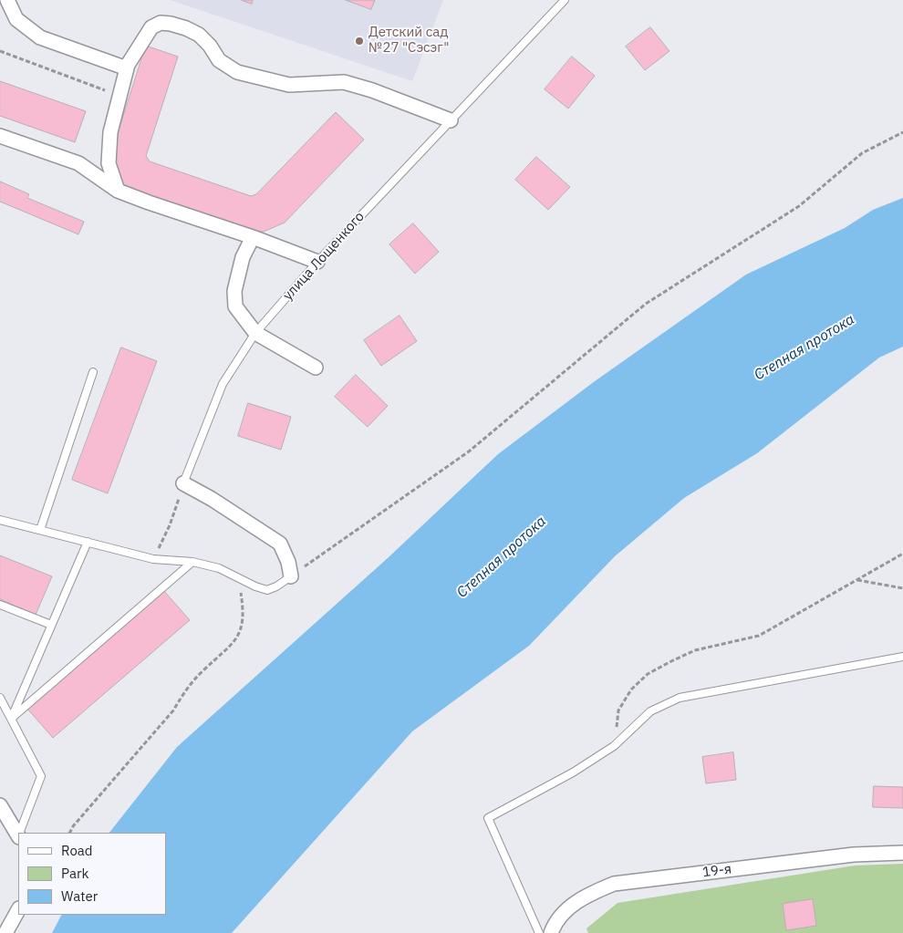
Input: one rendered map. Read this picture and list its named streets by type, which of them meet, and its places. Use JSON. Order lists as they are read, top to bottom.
{
  "streets": {
    "street": ["19-я"],
    "lane": ["улица Лощенкого"]
  },
  "water": ["Степная протока"],
  "places": ["Детский сад №27 \"Сэсэг\""],
  "legend": ["Road", "Park", "Water"]
}
